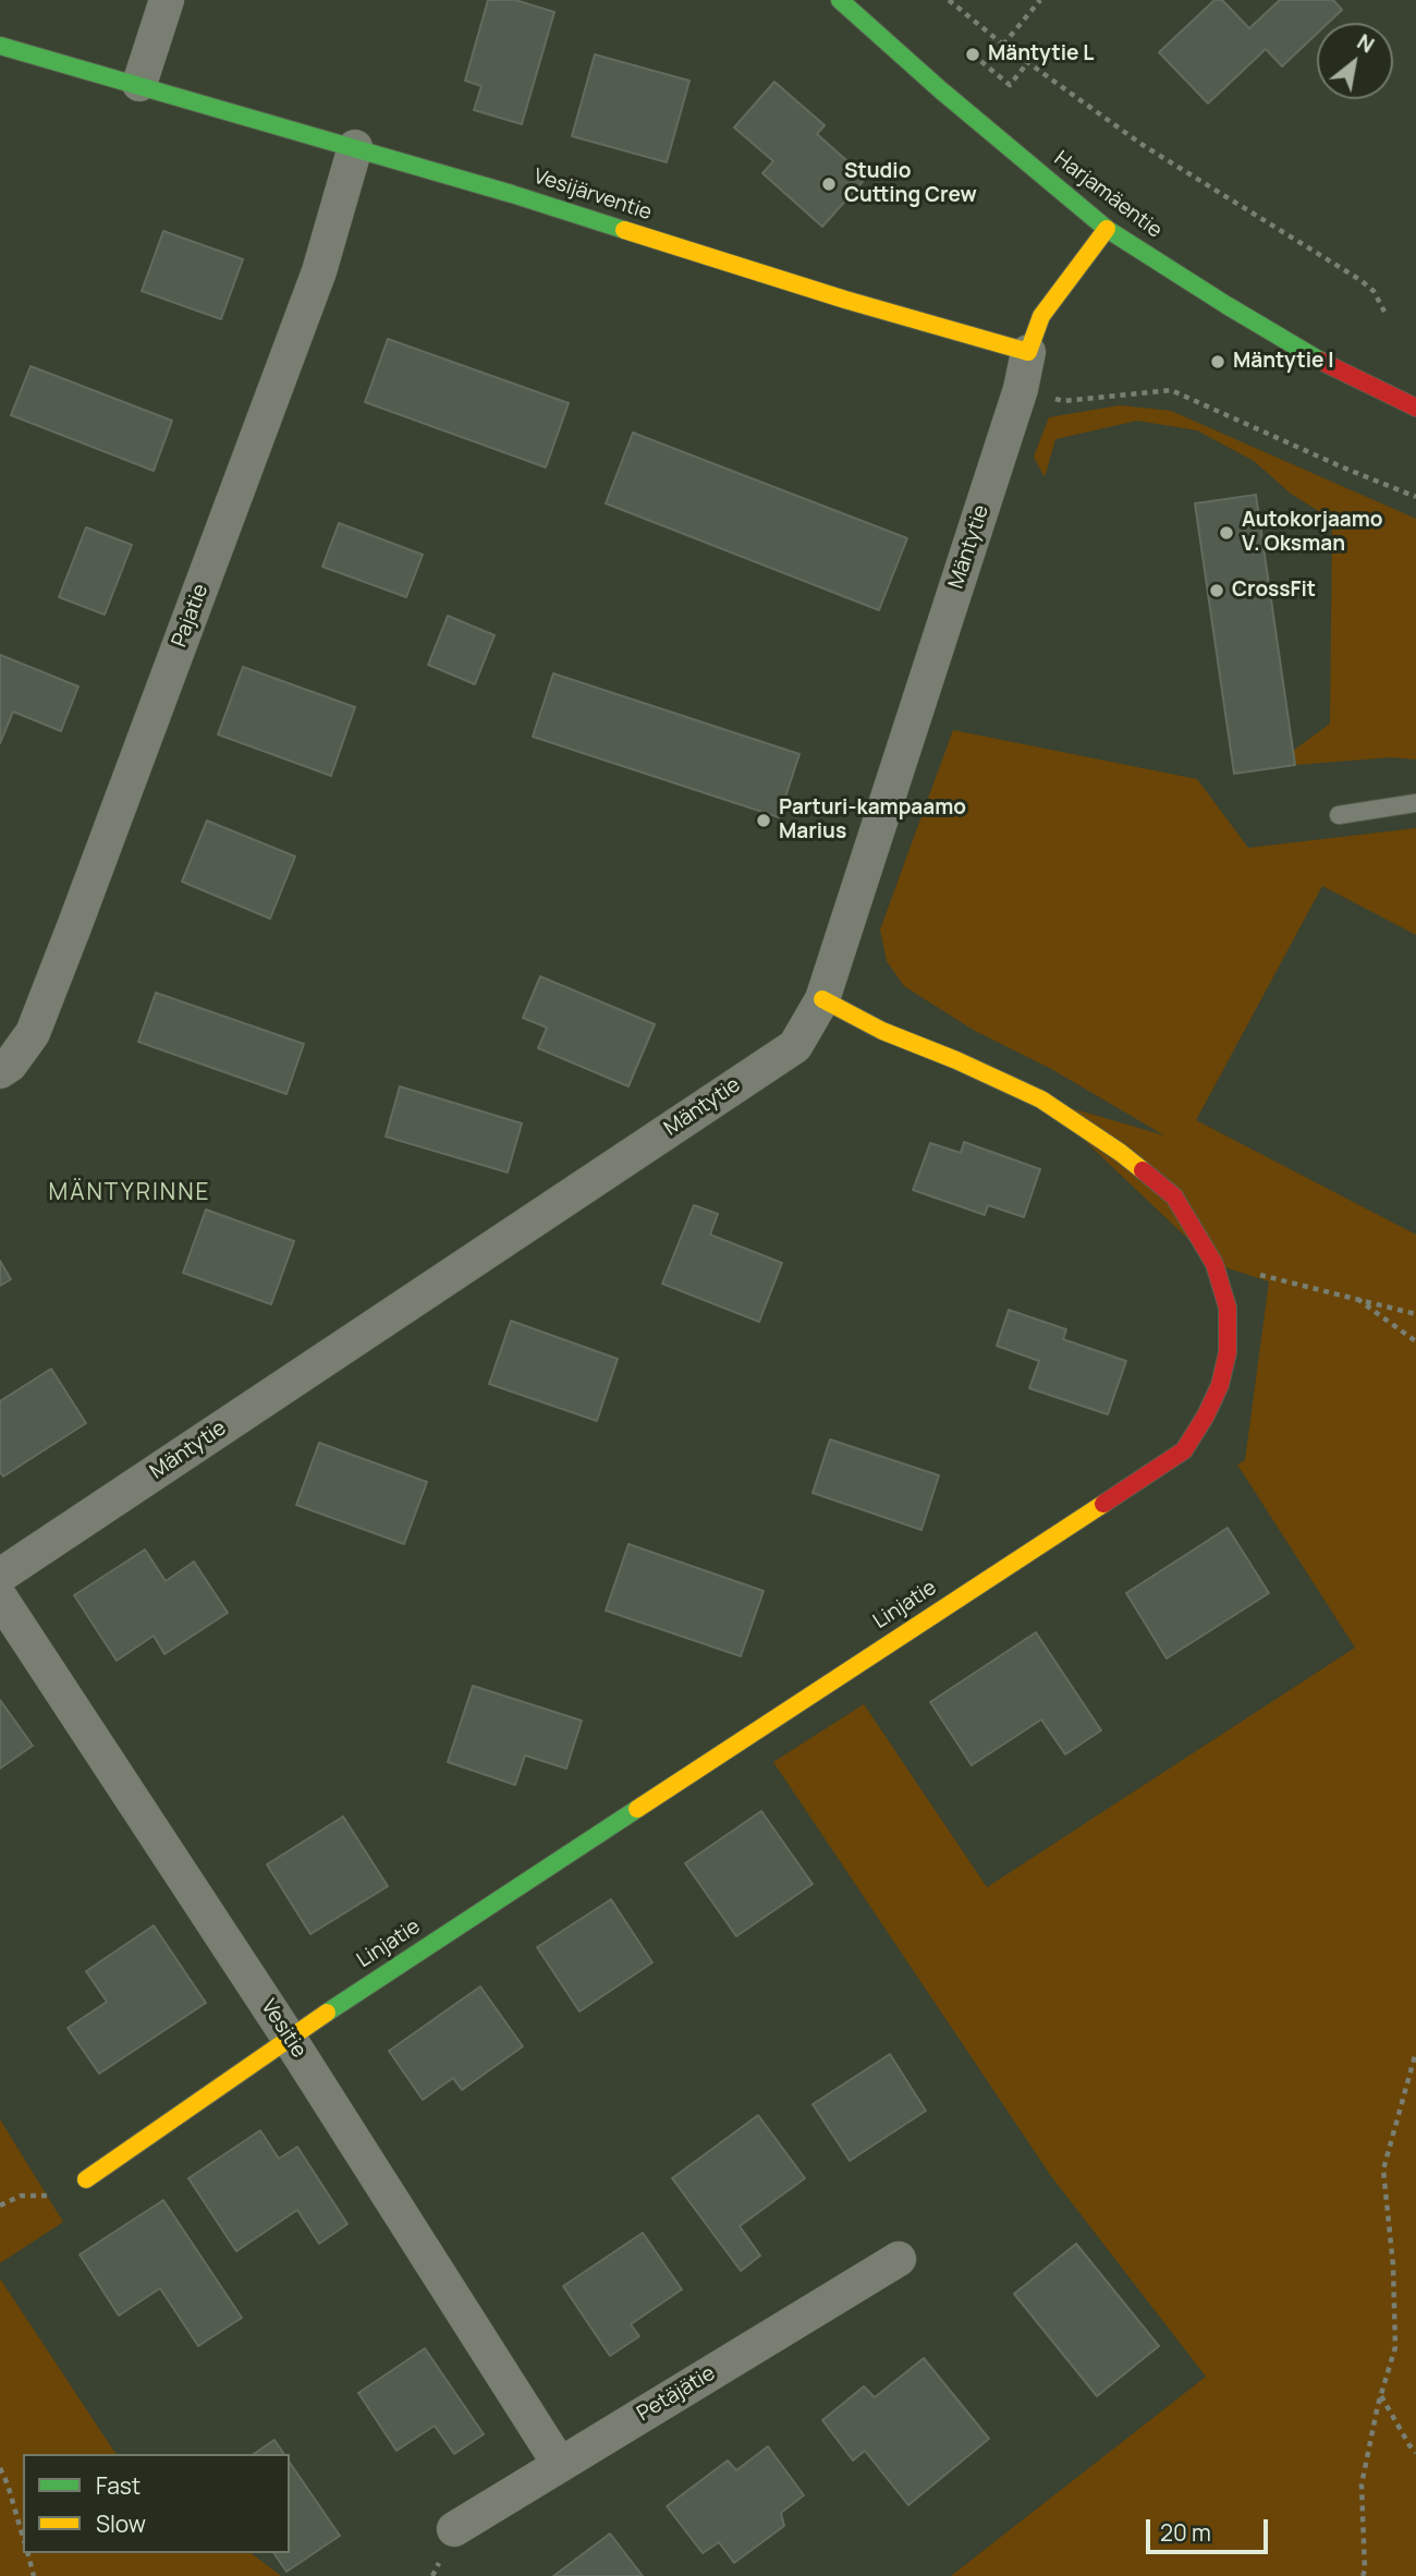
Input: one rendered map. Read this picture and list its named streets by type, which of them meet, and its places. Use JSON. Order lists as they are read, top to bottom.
{
  "streets": {
    "street": [
      "Vesijärventie",
      "Harjamäentie",
      "Mäntytie",
      "Pajatie",
      "Linjatie",
      "Vesitie",
      "Petäjätie"
    ]
  },
  "crossings": [
    ["Vesijärventie", "Mäntytie"],
    ["Vesijärventie", "Pajatie"],
    ["Mäntytie", "Linjatie"],
    ["Linjatie", "Vesitie"],
    ["Vesitie", "Petäjätie"]
  ],
  "districts": ["MÄNTYRINNE"],
  "places": [
    "Mäntytie L",
    "Studio Cutting Crew",
    "Mäntytie I",
    "Autokorjaamo V. Oksman",
    "CrossFit",
    "Parturi-kampaamo Marius"
  ],
  "legend": ["Fast", "Slow"],
  "scale_bar": "20 m",
  "north": "top right"
}
